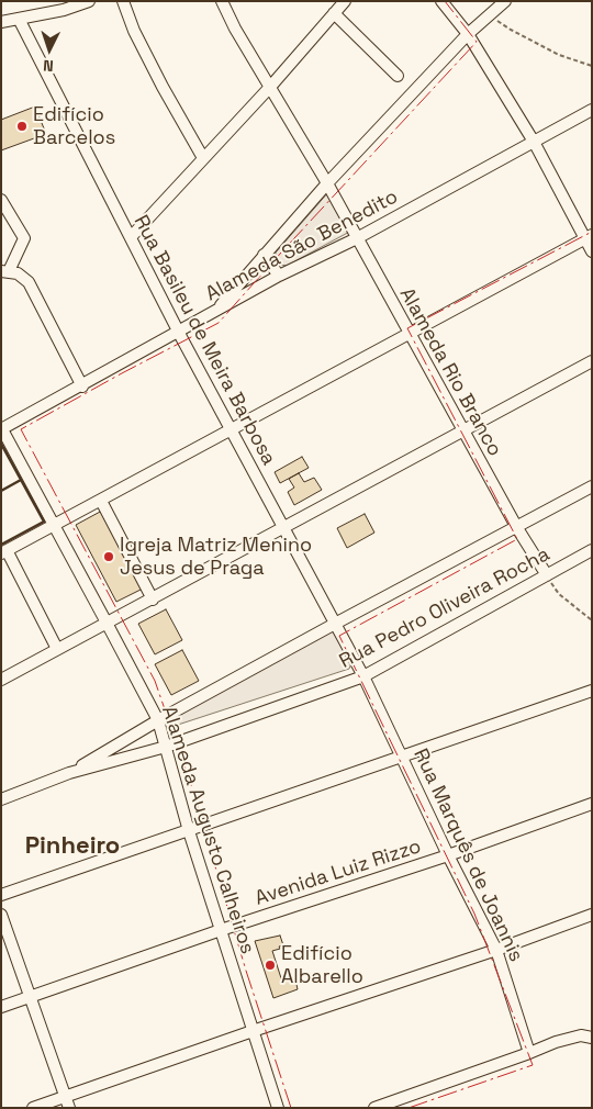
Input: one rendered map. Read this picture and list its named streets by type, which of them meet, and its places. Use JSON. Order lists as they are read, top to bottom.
{
  "streets": {
    "street": [
      "Alameda São Benedito",
      "Rua Basileu de Meira Barbosa",
      "Alameda Rio Branco",
      "Rua Pedro Oliveira Rocha",
      "Alameda Augusto Calheiros",
      "Rua Marquês de Joannis",
      "Avenida Luiz Rizzo"
    ]
  },
  "crossings": [
    ["Alameda São Benedito", "Rua Basileu de Meira Barbosa"],
    ["Alameda São Benedito", "Alameda Rio Branco"],
    ["Alameda São Benedito", "Alameda Augusto Calheiros"],
    ["Rua Basileu de Meira Barbosa", "Rua Pedro Oliveira Rocha"],
    ["Rua Basileu de Meira Barbosa", "Rua Marquês de Joannis"],
    ["Alameda Rio Branco", "Rua Pedro Oliveira Rocha"],
    ["Rua Pedro Oliveira Rocha", "Alameda Augusto Calheiros"],
    ["Rua Pedro Oliveira Rocha", "Rua Marquês de Joannis"],
    ["Alameda Augusto Calheiros", "Avenida Luiz Rizzo"],
    ["Rua Marquês de Joannis", "Avenida Luiz Rizzo"]
  ],
  "districts": ["Pinheiro"],
  "places": ["Edifício Barcelos", "Igreja Matriz Menino Jesus de Praga", "Edifício Albarello"],
  "north": "bottom"
}
